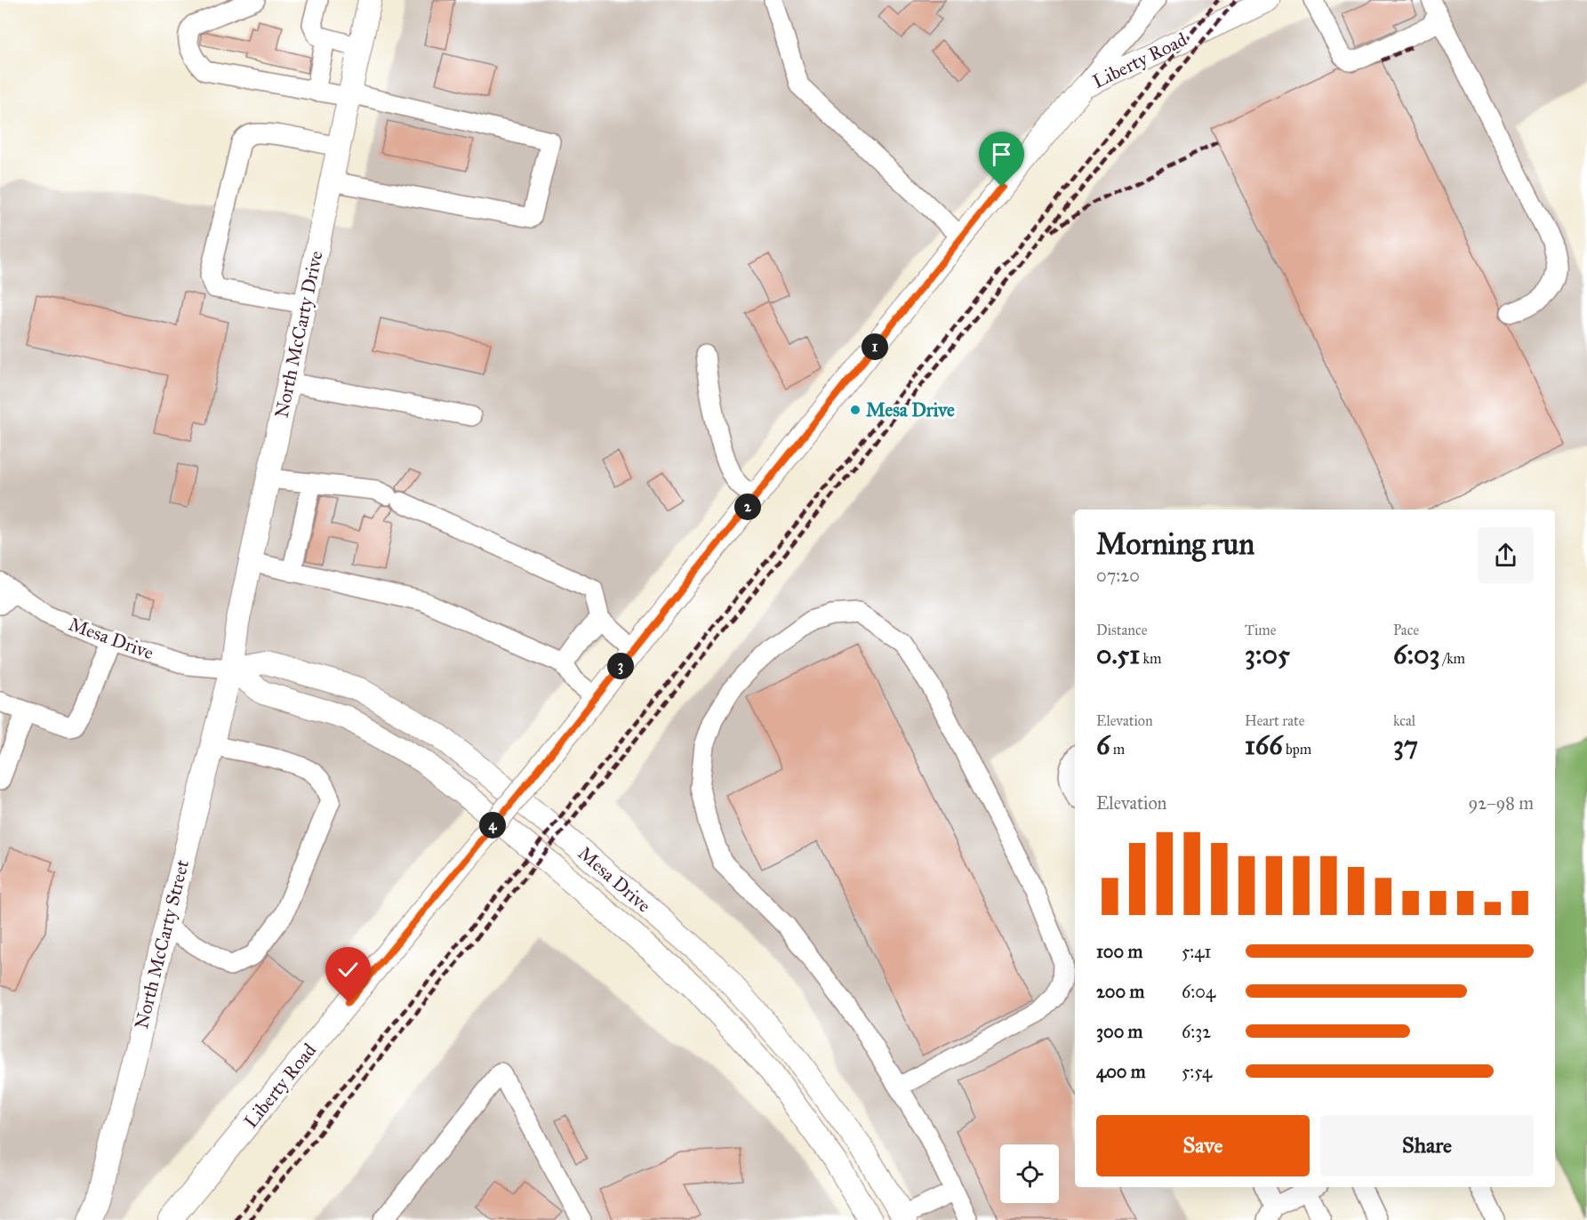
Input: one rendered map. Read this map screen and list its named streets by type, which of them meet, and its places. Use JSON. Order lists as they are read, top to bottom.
{
  "streets": {
    "main road": [
      "Liberty Road",
      "North McCarty Drive",
      "Mesa Drive",
      "North McCarty Street"
    ]
  },
  "crossings": [
    ["North McCarty Drive", "Mesa Drive"],
    ["North McCarty Drive", "North McCarty Street"],
    ["Mesa Drive", "North McCarty Street"]
  ],
  "places": ["Mesa Drive"],
  "page": {
    "pins": [
      "1",
      "2",
      "3",
      "4"
    ],
    "heading": ["Morning run", "07:20"],
    "stats": [
      ["Distance", "0.51 km"],
      ["Time", "3:05"],
      ["Pace", "6:03 /km"],
      ["Elevation", "6 m"],
      ["Heart rate", "166 bpm"],
      ["kcal", "37"]
    ],
    "chart": ["Elevation", "92–98 m"],
    "list": [
      {
        "name": "100 m",
        "note": "5:41"
      },
      {
        "name": "200 m",
        "note": "6:04"
      },
      {
        "name": "300 m",
        "note": "6:32"
      },
      {
        "name": "400 m",
        "note": "5:54"
      }
    ],
    "buttons": ["Save", "Share"]
  }
}
